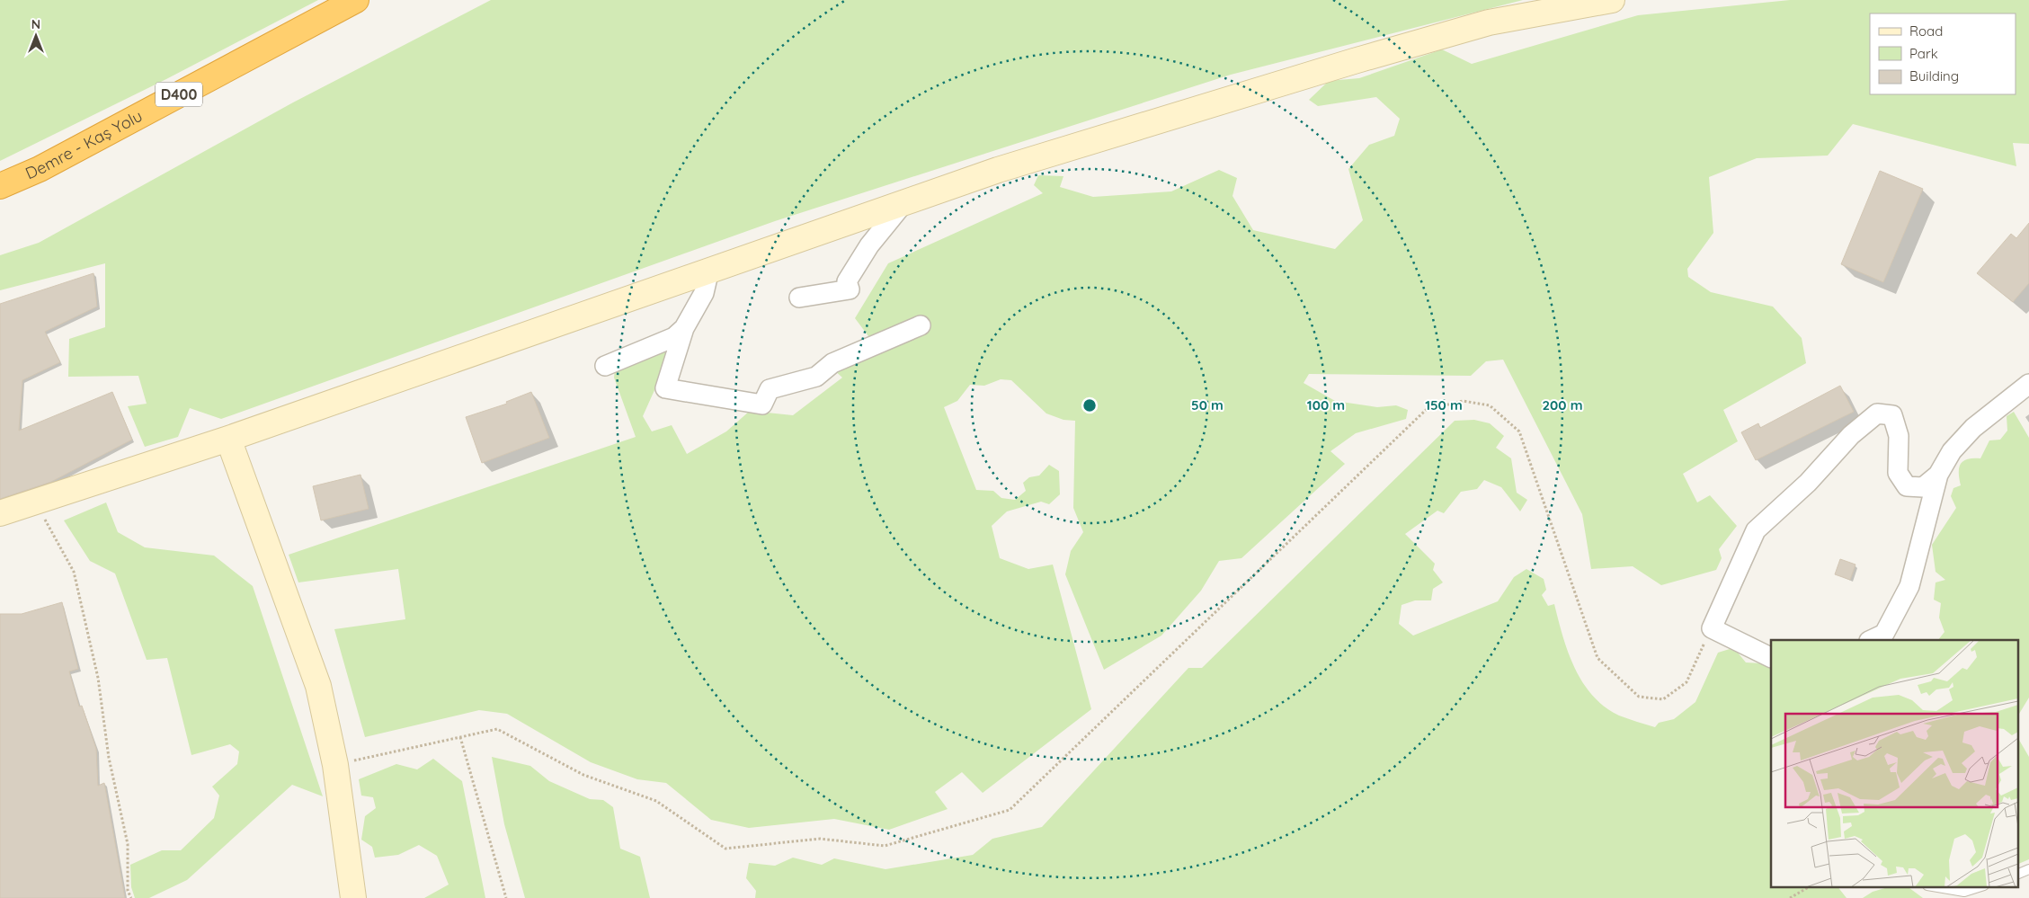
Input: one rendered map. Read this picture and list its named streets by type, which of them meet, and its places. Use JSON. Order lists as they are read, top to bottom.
{
  "streets": {
    "highway": ["D400", "Demre - Kaş Yolu"]
  },
  "legend": ["Road", "Park", "Building"],
  "north": "top",
  "rings": [
    "50 m",
    "100 m",
    "150 m",
    "200 m"
  ]
}
